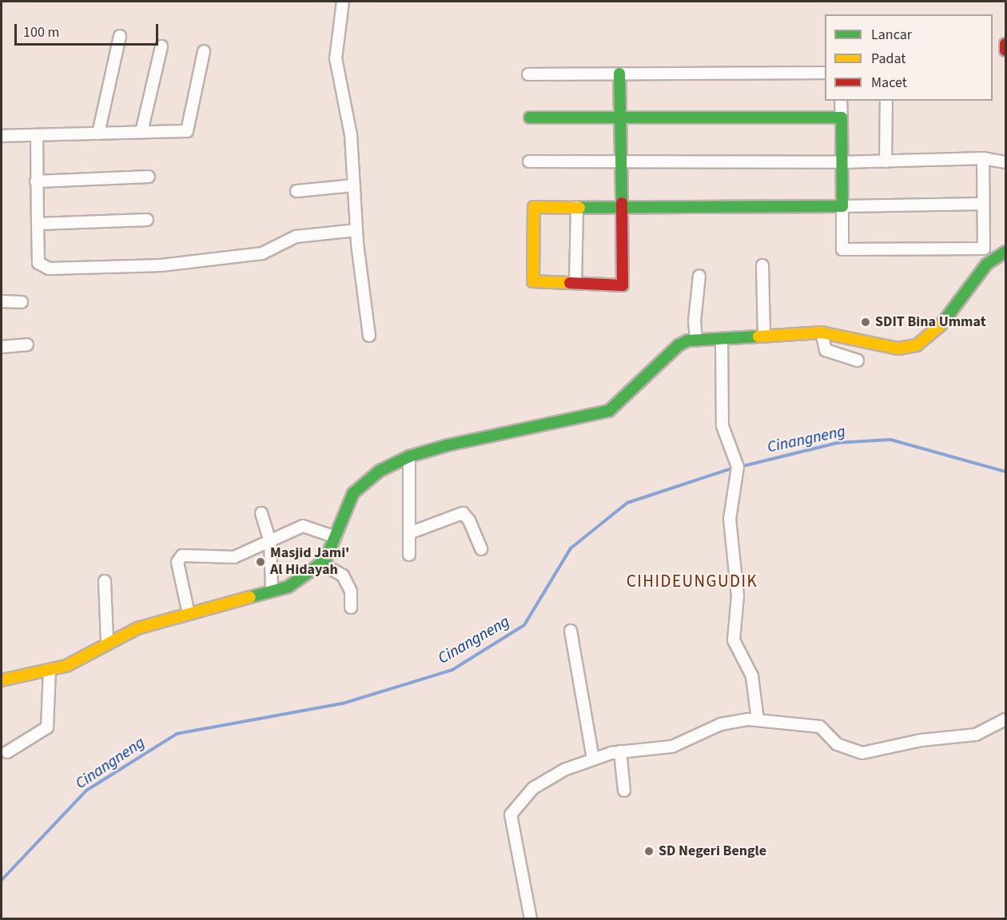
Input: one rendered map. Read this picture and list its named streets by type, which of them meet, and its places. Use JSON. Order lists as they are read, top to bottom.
{
  "districts": ["CIHIDEUNGUDIK"],
  "water": ["Cinangneng"],
  "places": ["SDIT Bina Ummat", "Masjid Jami' Al Hidayah", "SD Negeri Bengle"],
  "legend": ["Lancar", "Padat", "Macet"],
  "scale_bar": "100 m"
}
